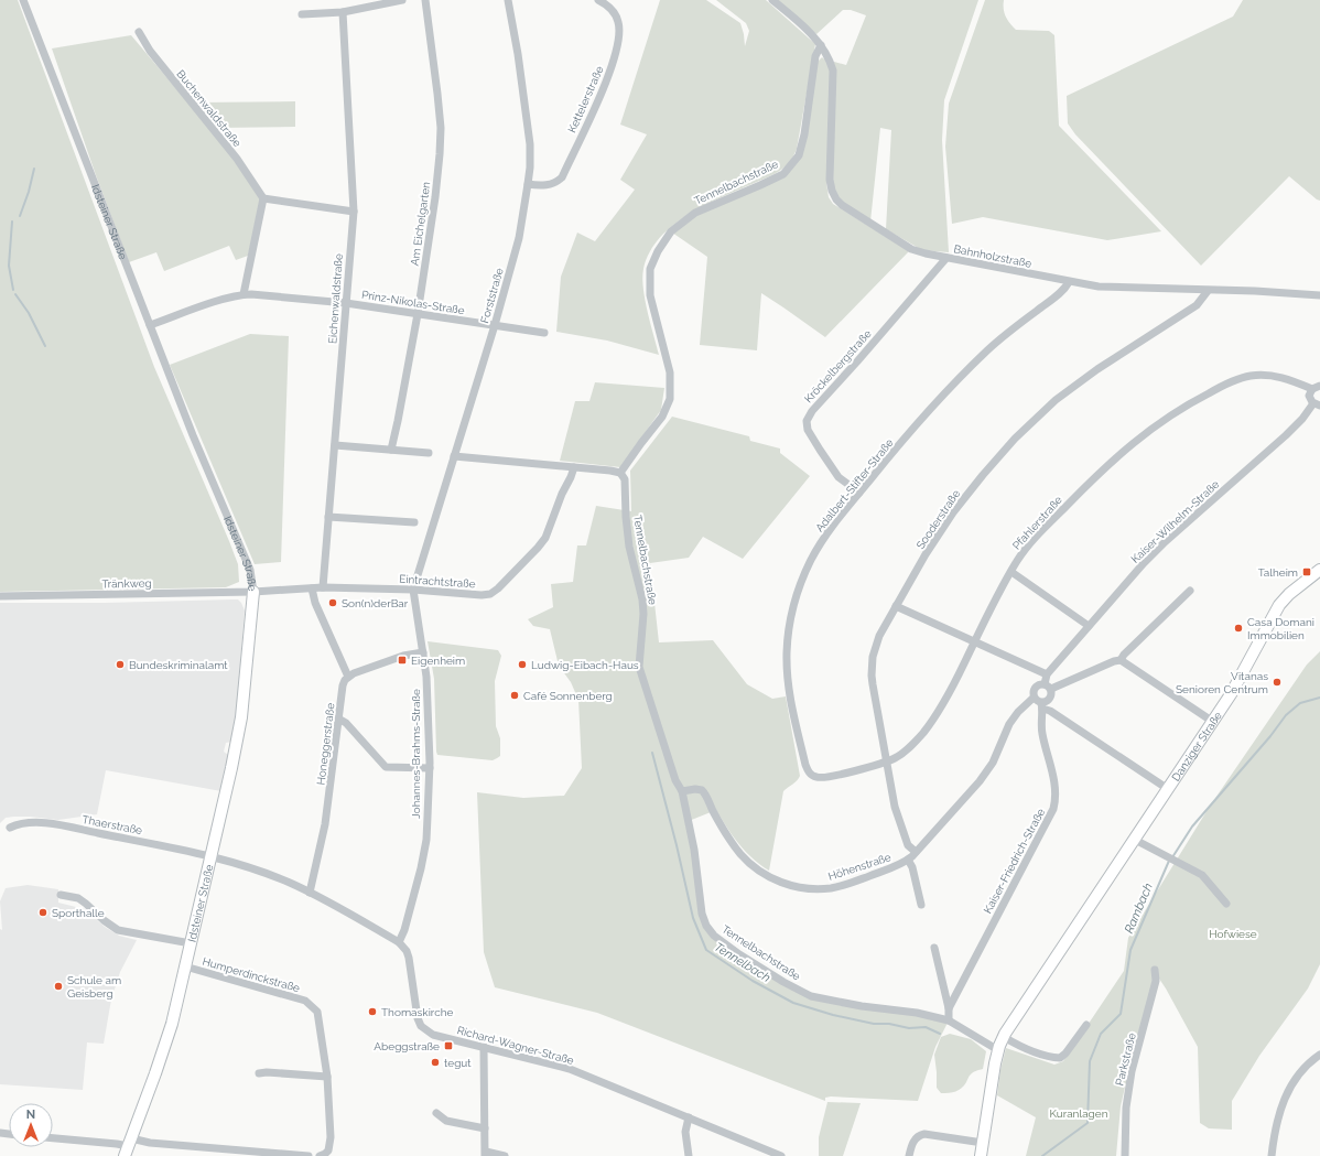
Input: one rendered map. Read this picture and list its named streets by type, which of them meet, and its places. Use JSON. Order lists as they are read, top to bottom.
{
  "streets": {
    "main road": ["Idsteiner Straße", "Danziger Straße"],
    "street": [
      "Kettelerstraße",
      "Buchenwaldstraße",
      "Tennelbachstraße",
      "Am Eichelgarten",
      "Bahnholzstraße",
      "Forststraße",
      "Eichenwaldstraße",
      "Prinz-Nikolas-Straße",
      "Kröckelbergstraße",
      "Adalbert-Stifter-Straße",
      "Sooderstraße",
      "Kaiser-Wilhelm-Straße",
      "Pfahlerstraße",
      "Eintrachtstraße",
      "Tränkweg",
      "Honeggerstraße",
      "Johannes-Brahms-Straße",
      "Thaerstraße",
      "Kaiser-Friedrich-Straße",
      "Höhenstraße",
      "Humperdinckstraße",
      "Richard-Wagner-Straße",
      "Parkstraße"
    ]
  },
  "crossings": [
    ["Kettelerstraße", "Forststraße"],
    ["Tennelbachstraße", "Bahnholzstraße"],
    ["Tennelbachstraße", "Danziger Straße"],
    ["Tennelbachstraße", "Kaiser-Friedrich-Straße"],
    ["Tennelbachstraße", "Höhenstraße"],
    ["Idsteiner Straße", "Prinz-Nikolas-Straße"],
    ["Idsteiner Straße", "Eintrachtstraße"],
    ["Idsteiner Straße", "Tränkweg"],
    ["Idsteiner Straße", "Thaerstraße"],
    ["Idsteiner Straße", "Humperdinckstraße"],
    ["Am Eichelgarten", "Prinz-Nikolas-Straße"],
    ["Bahnholzstraße", "Kröckelbergstraße"],
    ["Bahnholzstraße", "Adalbert-Stifter-Straße"],
    ["Bahnholzstraße", "Sooderstraße"],
    ["Forststraße", "Prinz-Nikolas-Straße"],
    ["Forststraße", "Eintrachtstraße"],
    ["Forststraße", "Johannes-Brahms-Straße"],
    ["Eichenwaldstraße", "Prinz-Nikolas-Straße"],
    ["Eichenwaldstraße", "Eintrachtstraße"],
    ["Kröckelbergstraße", "Adalbert-Stifter-Straße"],
    ["Adalbert-Stifter-Straße", "Pfahlerstraße"],
    ["Sooderstraße", "Pfahlerstraße"],
    ["Sooderstraße", "Höhenstraße"],
    ["Kaiser-Wilhelm-Straße", "Kaiser-Friedrich-Straße"],
    ["Kaiser-Wilhelm-Straße", "Höhenstraße"],
    ["Eintrachtstraße", "Tränkweg"],
    ["Eintrachtstraße", "Johannes-Brahms-Straße"],
    ["Johannes-Brahms-Straße", "Richard-Wagner-Straße"],
    ["Kaiser-Friedrich-Straße", "Höhenstraße"]
  ],
  "water": ["Rambach", "Tennelbach"],
  "parks": ["Hofwiese", "Kuranlagen"],
  "places": {
    "transit": ["Talheim", "Eigenheim", "Abeggstraße"],
    "other": [
      "Son(n)derBar",
      "Casa Domani Immobilien",
      "Bundeskriminalamt",
      "Ludwig-Eibach-Haus",
      "Vitanas Senioren Centrum",
      "Café Sonnenberg",
      "Sporthalle",
      "Schule am Geisberg",
      "Thomaskirche",
      "tegut"
    ]
  },
  "north": "top"
}
